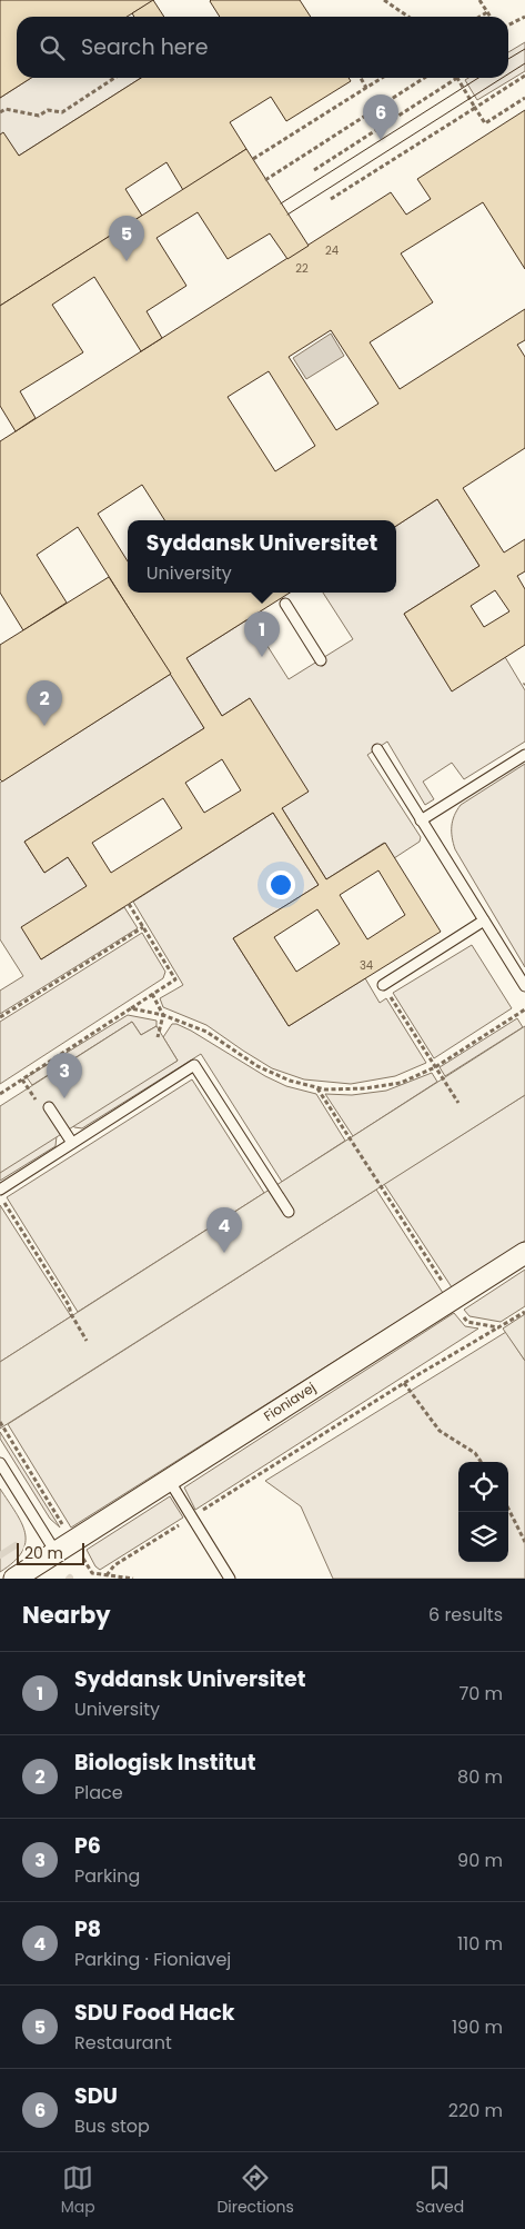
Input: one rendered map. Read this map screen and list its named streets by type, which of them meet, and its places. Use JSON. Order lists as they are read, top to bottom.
{
  "streets": {
    "street": ["Fioniavej"]
  },
  "house_numbers": ["24", "22", "34"],
  "scale_bar": "20 m",
  "page": {
    "search": "Search here",
    "pins": [
      "6",
      "5",
      "1",
      "2",
      "3",
      "4"
    ],
    "popup": ["Syddansk Universitet", "University"],
    "scale": "20 m",
    "heading": ["Nearby", "6 results"],
    "list": [
      {
        "mark": "1",
        "name": "Syddansk Universitet",
        "note": "University",
        "value": "70 m"
      },
      {
        "mark": "2",
        "name": "Biologisk Institut",
        "note": "Place",
        "value": "80 m"
      },
      {
        "mark": "3",
        "name": "P6",
        "note": "Parking",
        "value": "90 m"
      },
      {
        "mark": "4",
        "name": "P8",
        "note": "Parking · Fioniavej",
        "value": "110 m"
      },
      {
        "mark": "5",
        "name": "SDU Food Hack",
        "note": "Restaurant",
        "value": "190 m"
      },
      {
        "mark": "6",
        "name": "SDU",
        "note": "Bus stop",
        "value": "220 m"
      }
    ],
    "nav": ["Map", "Directions", "Saved"]
  }
}
